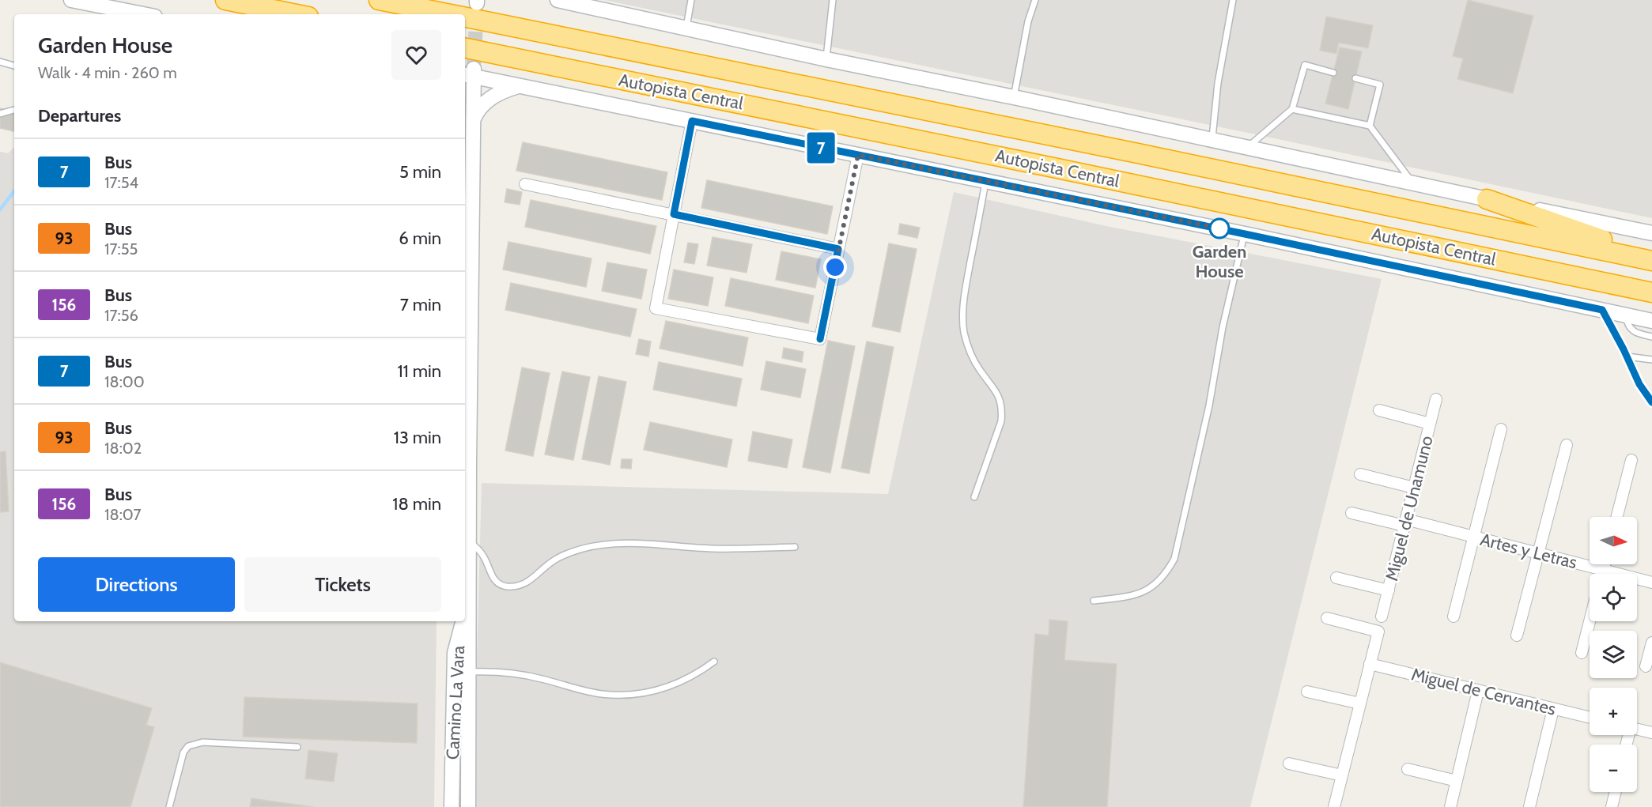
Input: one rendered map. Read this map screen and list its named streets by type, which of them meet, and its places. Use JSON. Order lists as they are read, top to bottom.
{
  "streets": {
    "highway": ["Autopista Central"],
    "street": [
      "Miguel de Unamuno",
      "Artes y Letras",
      "Miguel de Cervantes",
      "Camino La Vara"
    ]
  },
  "crossings": [
    ["Miguel de Unamuno", "Artes y Letras"]
  ],
  "places": ["Garden House"],
  "lines": ["bus line 7"],
  "north": "right",
  "page": {
    "on_map": "7",
    "heading": [
      ["Garden House", "Walk · 4 min · 260 m"],
      "Departures"
    ],
    "list": [
      {
        "mark": "7",
        "name": "Bus",
        "note": "17:54",
        "value": "5 min"
      },
      {
        "mark": "93",
        "name": "Bus",
        "note": "17:55",
        "value": "6 min"
      },
      {
        "mark": "156",
        "name": "Bus",
        "note": "17:56",
        "value": "7 min"
      },
      {
        "mark": "7",
        "name": "Bus",
        "note": "18:00",
        "value": "11 min"
      },
      {
        "mark": "93",
        "name": "Bus",
        "note": "18:02",
        "value": "13 min"
      },
      {
        "mark": "156",
        "name": "Bus",
        "note": "18:07",
        "value": "18 min"
      }
    ],
    "map_buttons": ["+", "−"],
    "buttons": ["Directions", "Tickets"]
  }
}
